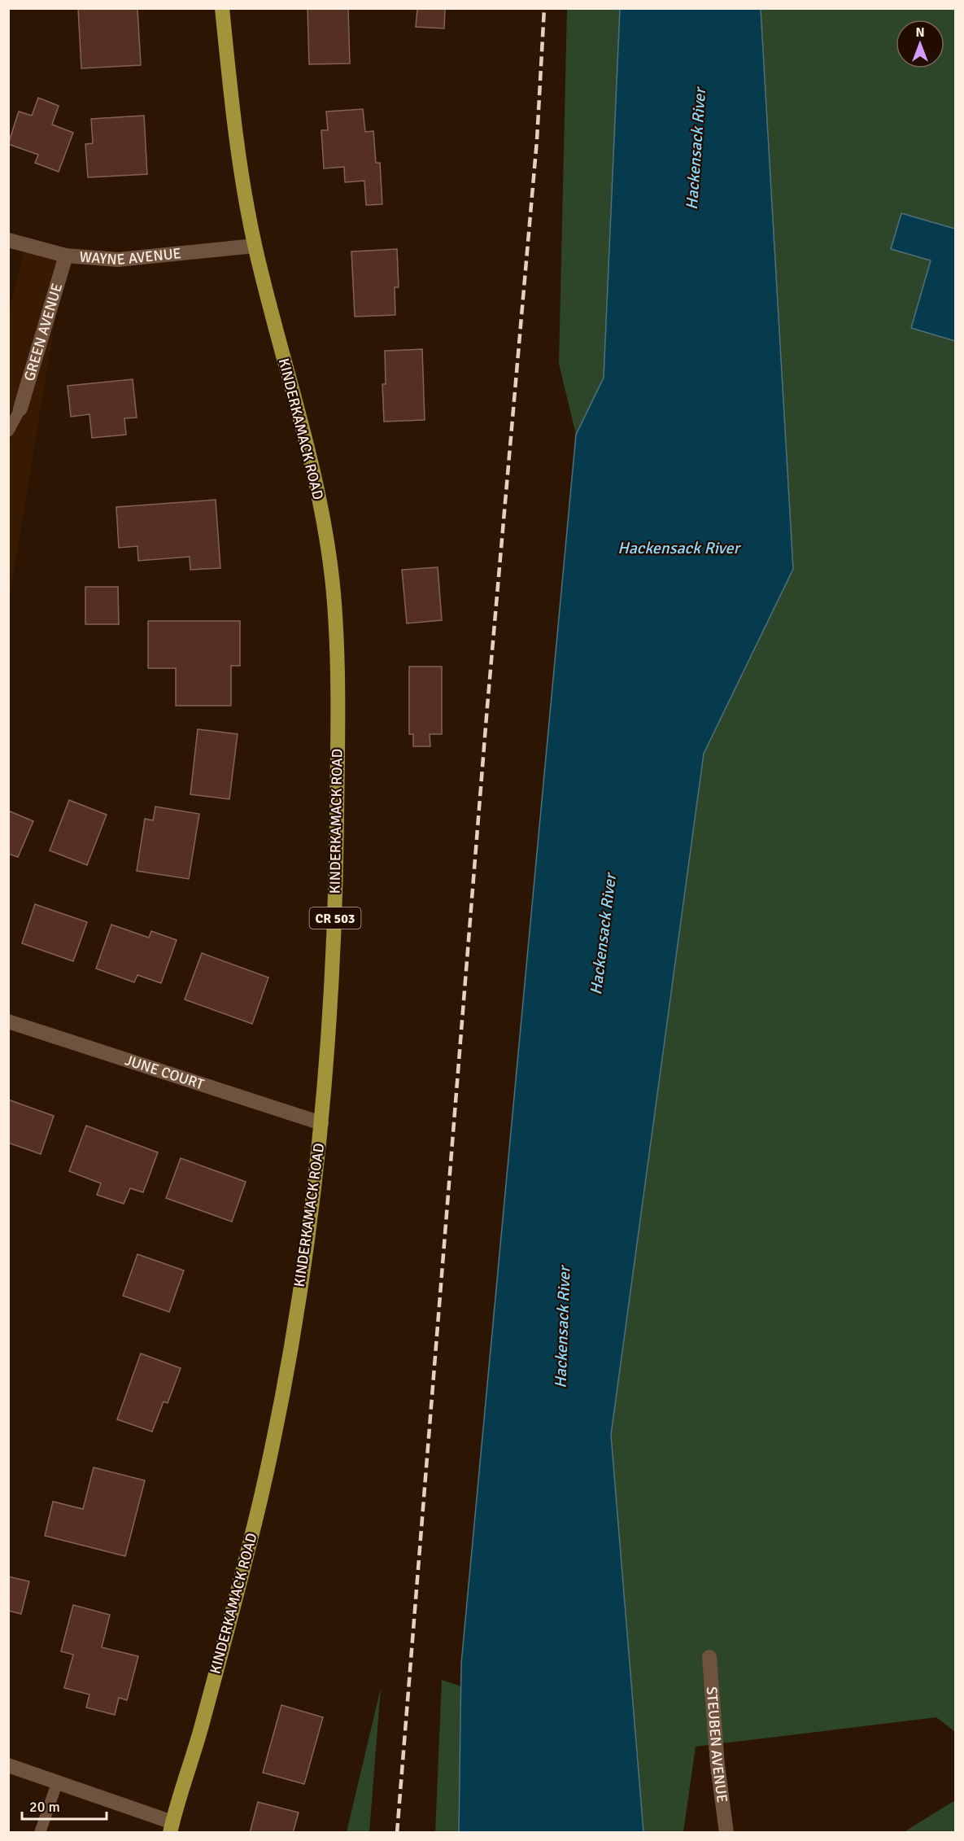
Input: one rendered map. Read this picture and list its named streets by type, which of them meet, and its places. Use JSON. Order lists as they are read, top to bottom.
{
  "streets": {
    "main road": ["KINDERKAMACK ROAD", "CR 503"],
    "street": [
      "WAYNE AVENUE",
      "GREEN AVENUE",
      "JUNE COURT",
      "STEUBEN AVENUE"
    ]
  },
  "crossings": [
    ["WAYNE AVENUE", "GREEN AVENUE"],
    ["WAYNE AVENUE", "KINDERKAMACK ROAD"],
    ["KINDERKAMACK ROAD", "JUNE COURT"]
  ],
  "water": ["Hackensack River"],
  "scale_bar": "20 m",
  "north": "top"
}
